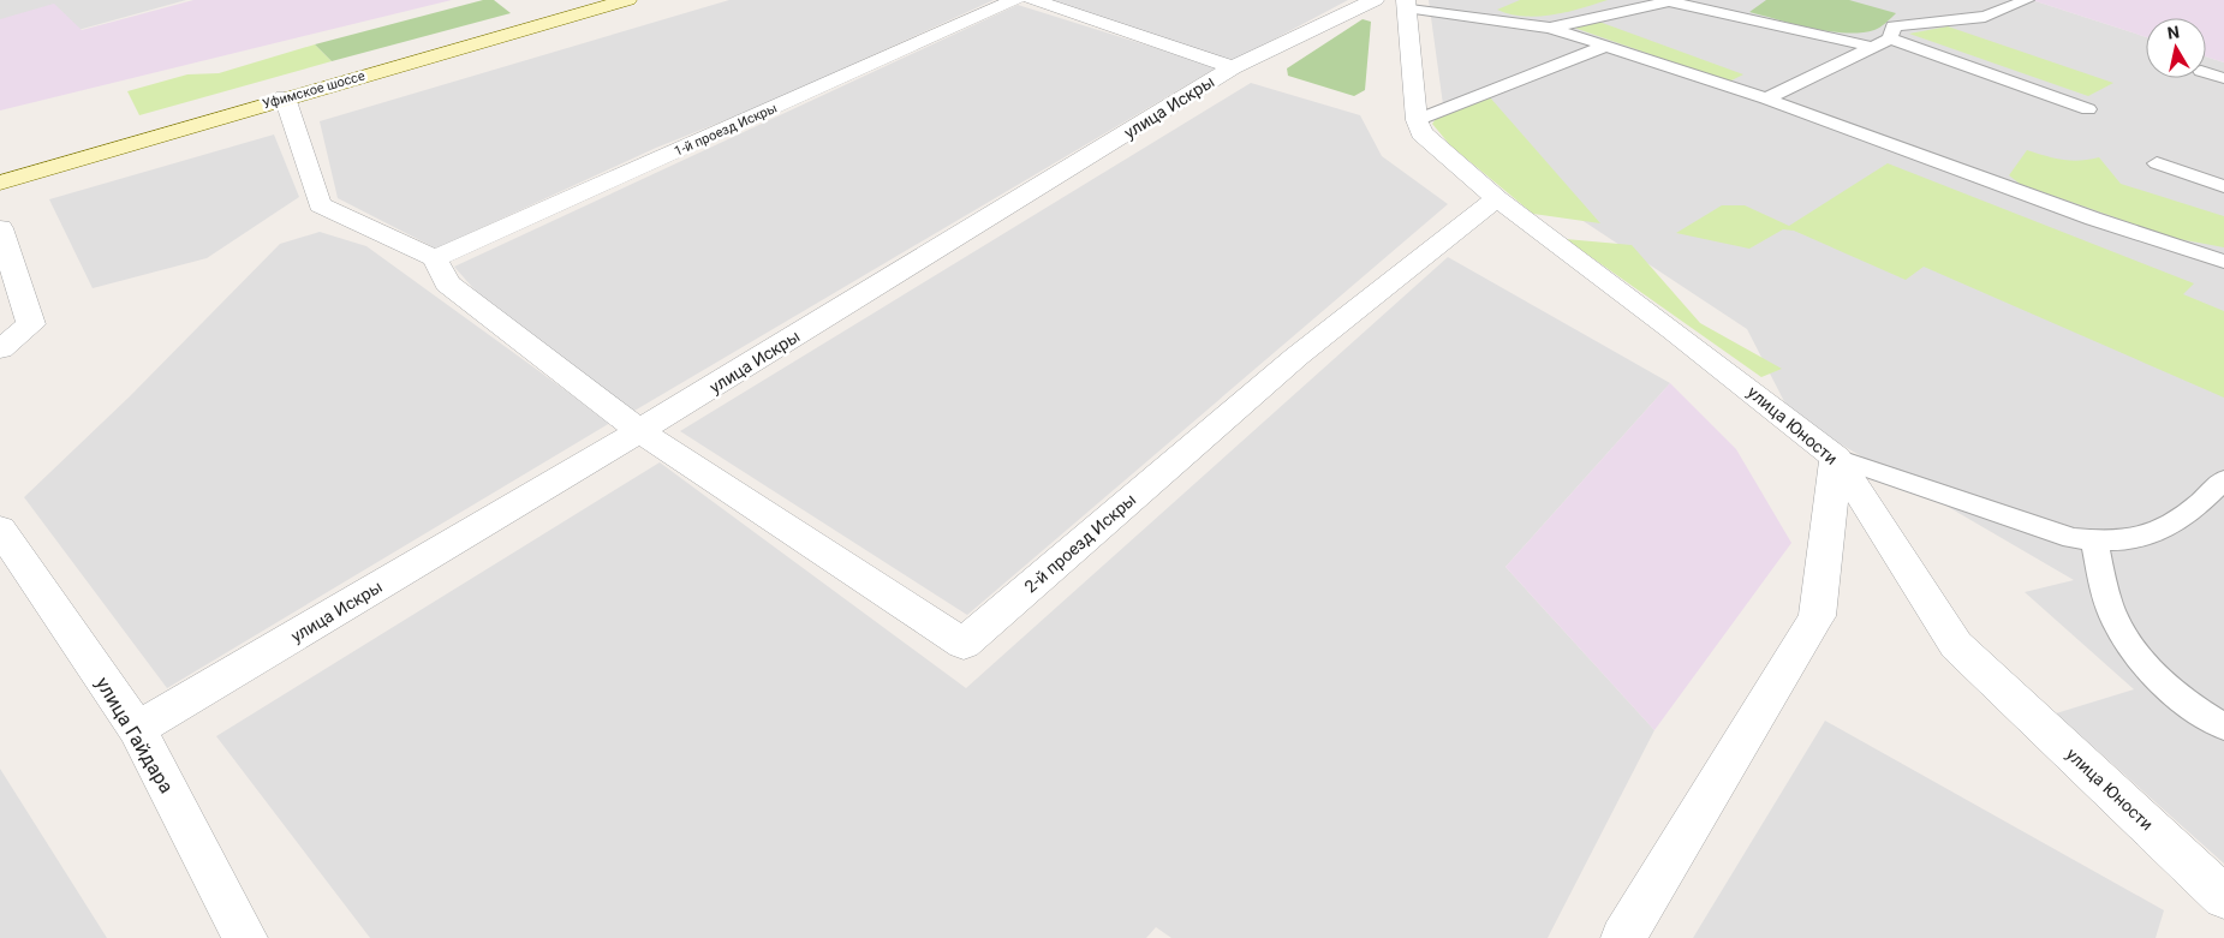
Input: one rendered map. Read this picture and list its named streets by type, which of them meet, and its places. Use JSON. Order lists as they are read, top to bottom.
{
  "streets": {
    "main road": ["Уфимское шоссе"],
    "street": [
      "улица Искры",
      "1-й проезд Искры",
      "улица Юности",
      "2-й проезд Искры",
      "улица Гайдара"
    ]
  },
  "crossings": [
    ["улица Искры", "2-й проезд Искры"],
    ["улица Искры", "улица Гайдара"],
    ["улица Юности", "2-й проезд Искры"]
  ],
  "north": "top"
}
